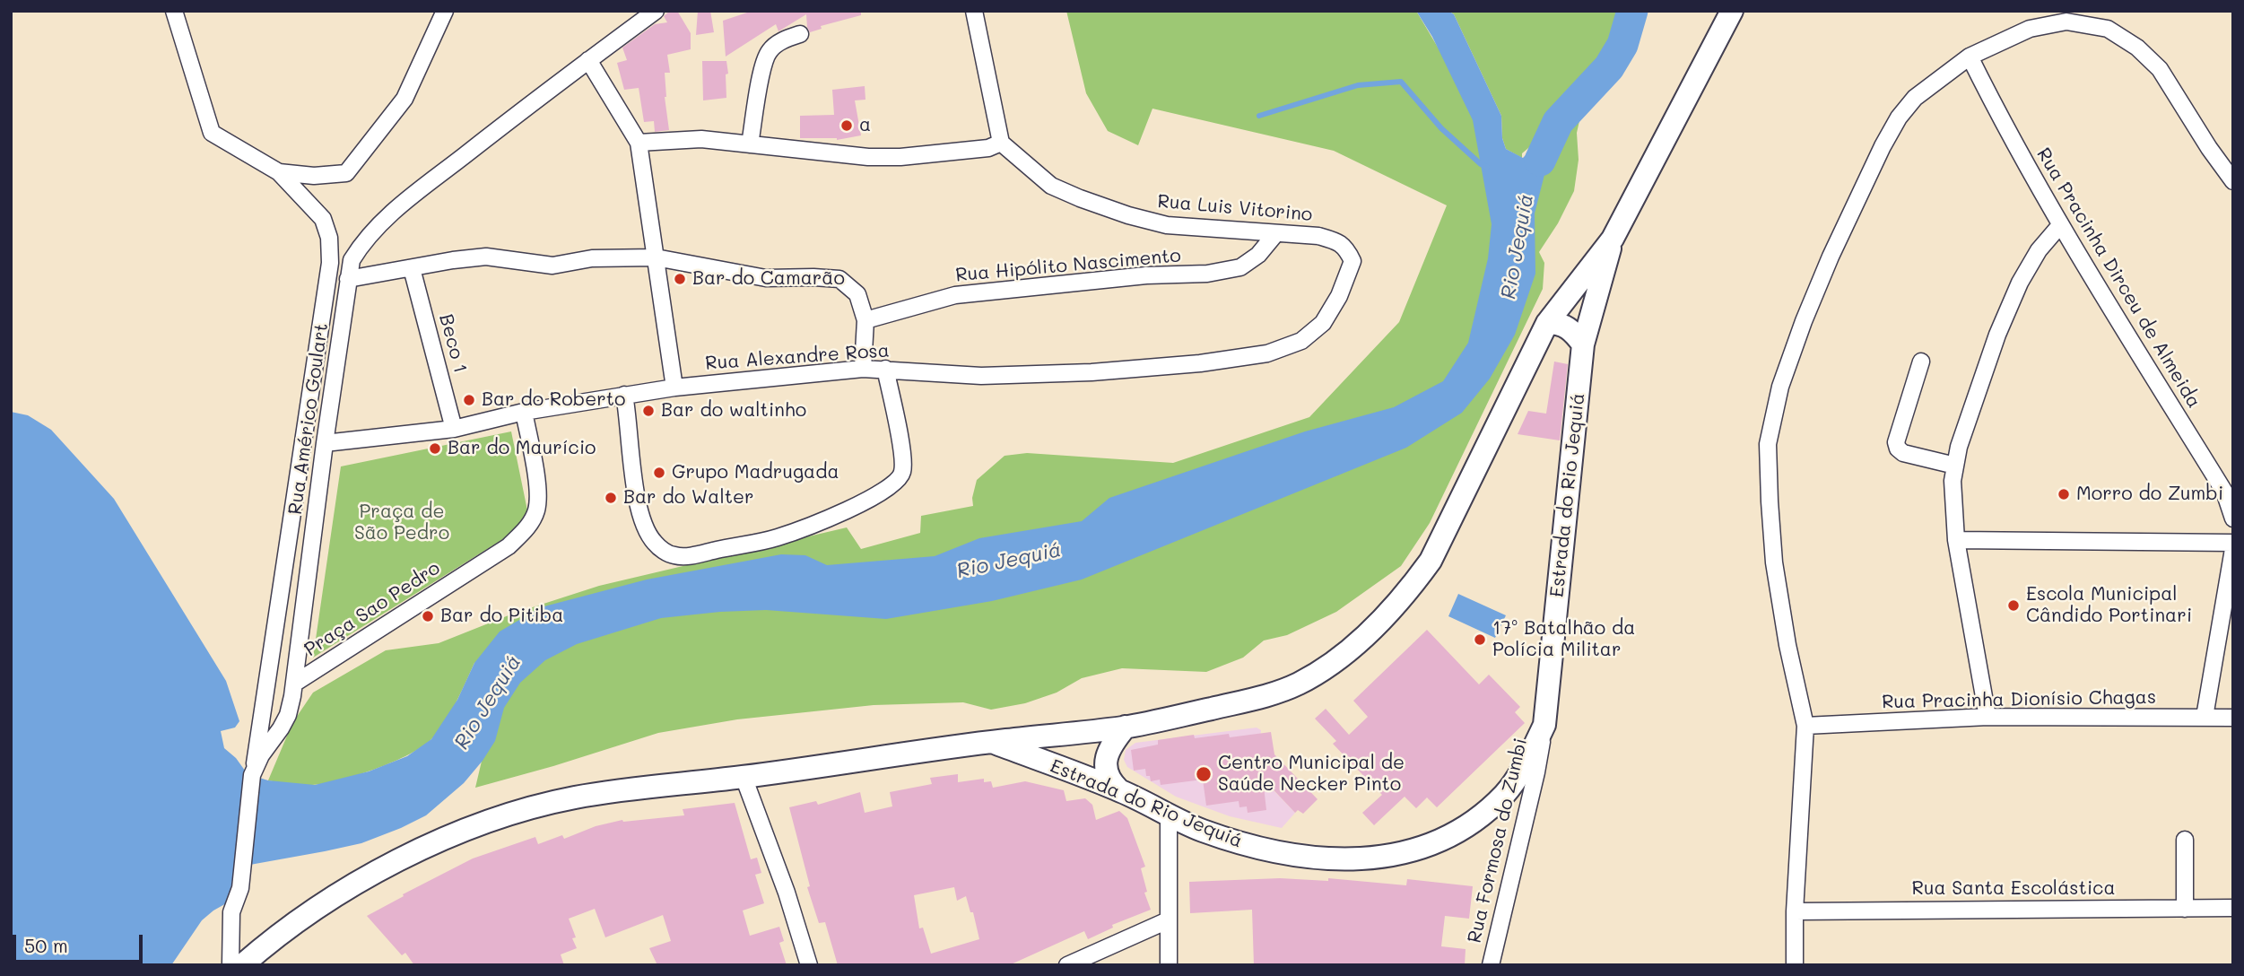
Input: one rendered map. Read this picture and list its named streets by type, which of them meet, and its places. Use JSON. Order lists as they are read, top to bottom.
{
  "streets": {
    "main road": ["Estrada do Rio Jequiá"],
    "street": [
      "Rua Luis Vitorino",
      "Rua Hipólito Nascimento",
      "Rua Pracinha Dirceu de Almeida",
      "Beco 1",
      "Rua Alexandre Rosa",
      "Rua Américo Goulart",
      "Praça Sao Pedro",
      "Rua Pracinha Dionísio Chagas",
      "Rua Formosa do Zumbi",
      "Rua Santa Escolástica"
    ]
  },
  "crossings": [
    ["Rua Luis Vitorino", "Rua Hipólito Nascimento"],
    ["Rua Luis Vitorino", "Rua Alexandre Rosa"],
    ["Beco 1", "Rua Alexandre Rosa"],
    ["Rua Alexandre Rosa", "Rua Américo Goulart"],
    ["Rua Alexandre Rosa", "Praça Sao Pedro"],
    ["Rua Américo Goulart", "Praça Sao Pedro"],
    ["Estrada do Rio Jequiá", "Rua Formosa do Zumbi"]
  ],
  "water": ["Rio Jequiá"],
  "parks": ["Praça de São Pedro"],
  "places": [
    "a",
    "Bar do Camarão",
    "Bar do Roberto",
    "Bar do waltinho",
    "Bar do Maurício",
    "Grupo Madrugada",
    "Morro do Zumbi",
    "Bar do Walter",
    "Escola Municipal Cândido Portinari",
    "Bar do Pitiba",
    "17º Batalhão da Polícia Militar",
    "Centro Municipal de Saúde Necker Pinto"
  ],
  "scale_bar": "50 m"
}
